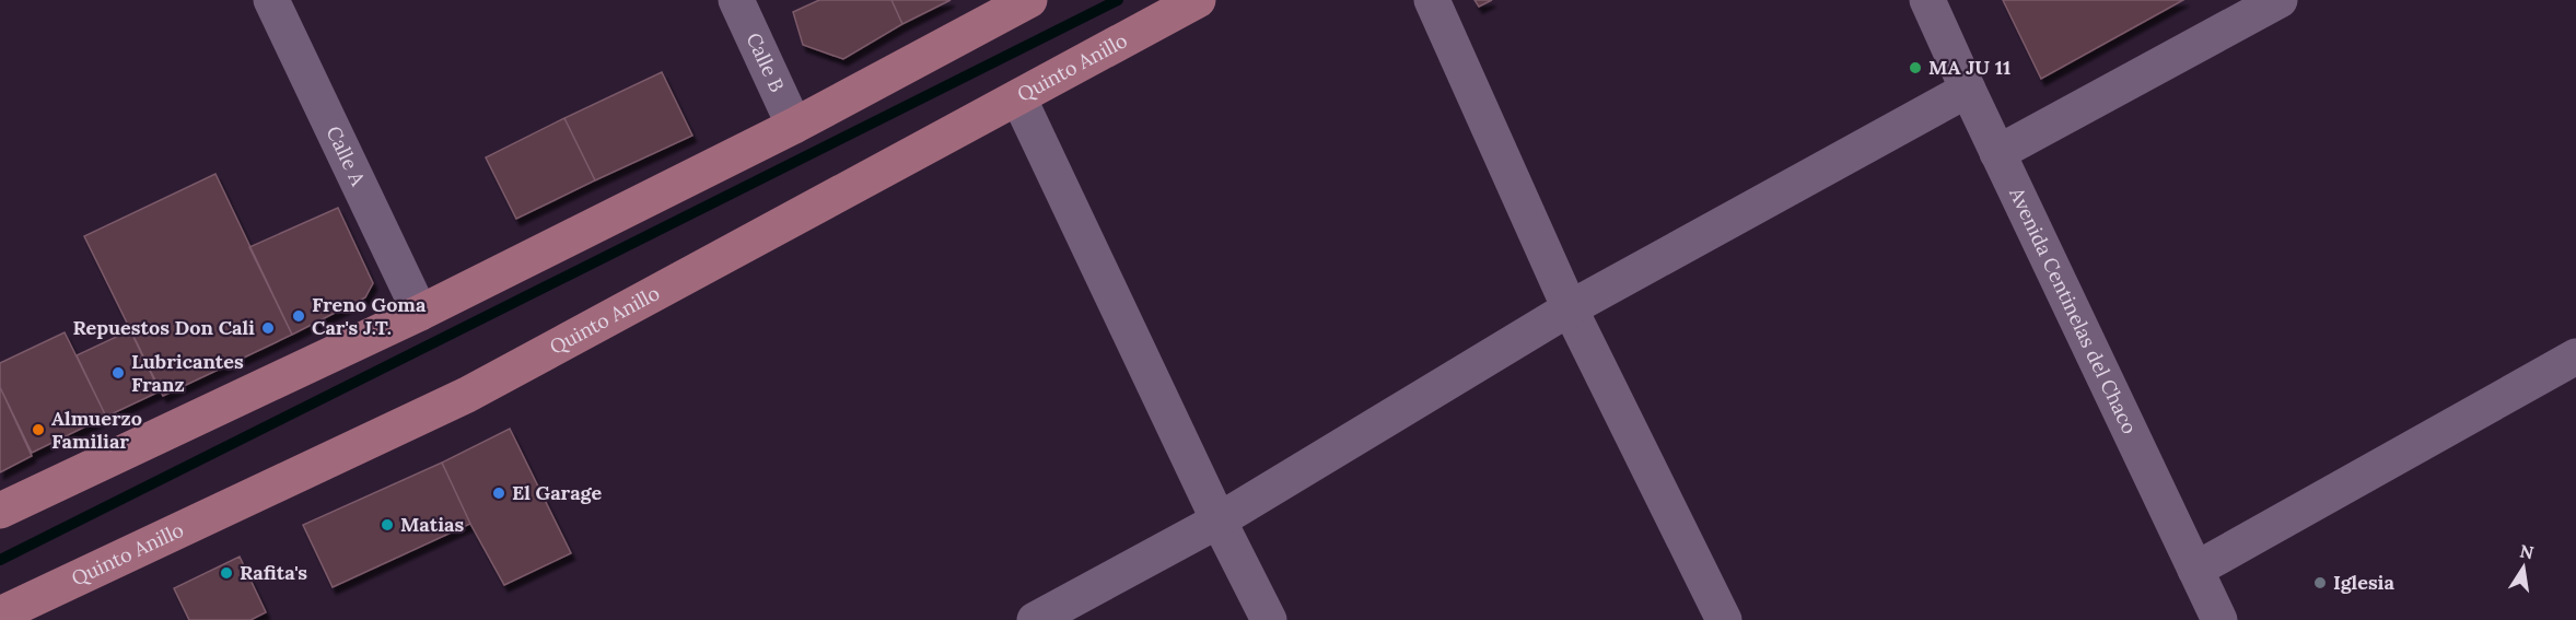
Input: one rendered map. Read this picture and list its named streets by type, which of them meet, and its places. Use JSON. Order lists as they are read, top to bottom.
{
  "streets": {
    "main road": ["Quinto Anillo"],
    "street": ["Calle B", "Calle A", "Avenida Centinelas del Chaco"]
  },
  "places": [
    "MA JU 11",
    "Freno Goma Car's J.T.",
    "Repuestos Don Cali",
    "Lubricantes Franz",
    "Almuerzo Familiar",
    "El Garage",
    "Matias",
    "Rafita's",
    "Iglesia"
  ],
  "north": "top"
}
